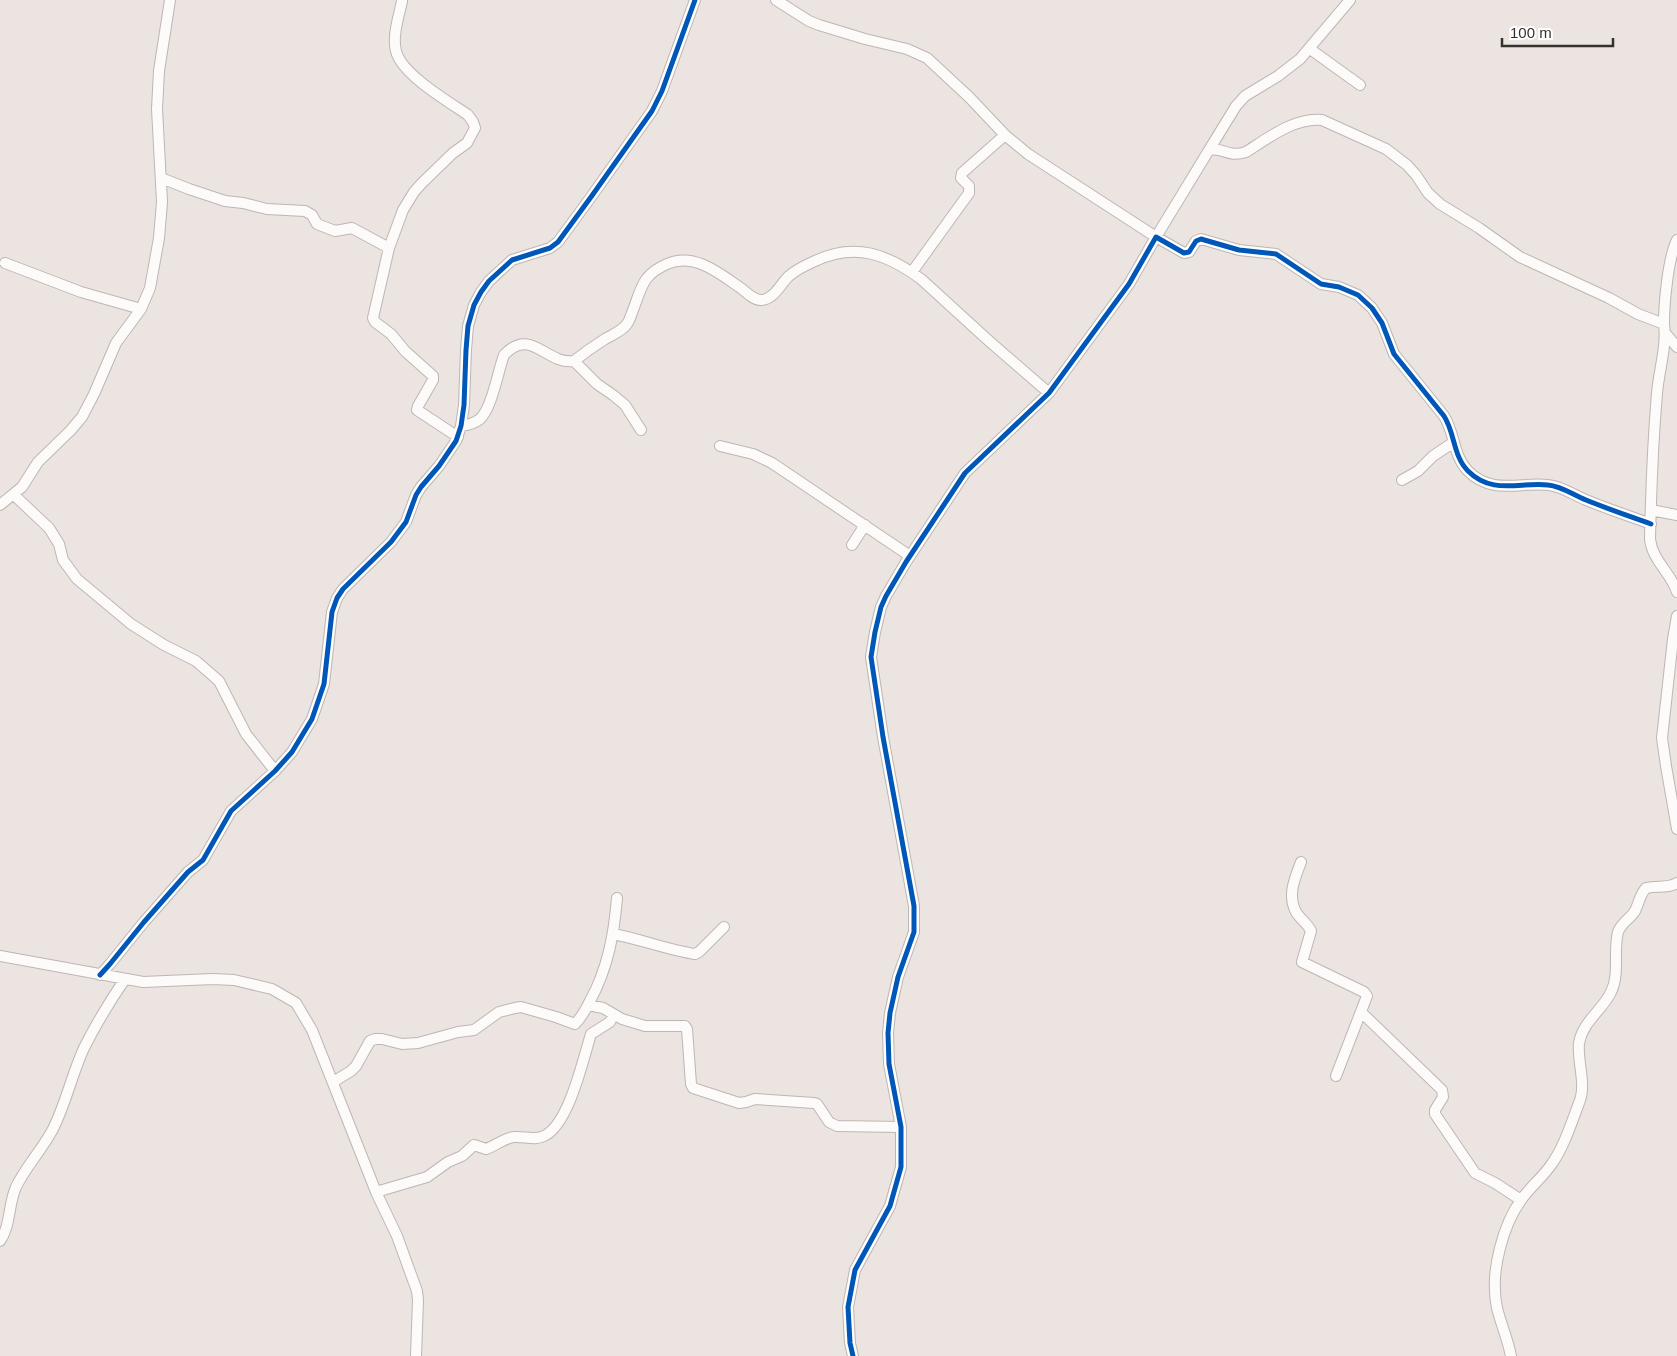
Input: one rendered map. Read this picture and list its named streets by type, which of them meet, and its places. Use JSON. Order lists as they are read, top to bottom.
{
  "scale_bar": "100 m"
}
